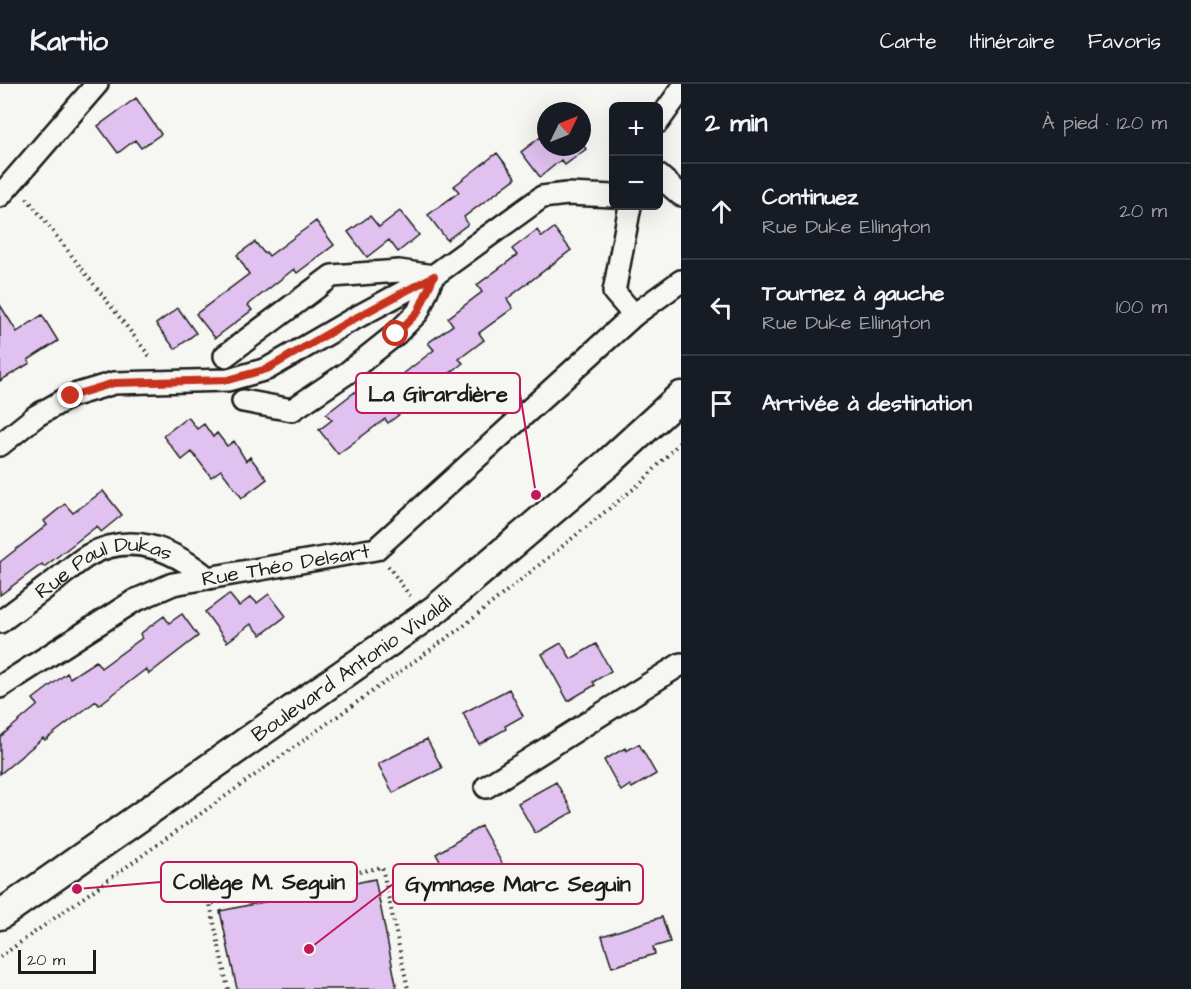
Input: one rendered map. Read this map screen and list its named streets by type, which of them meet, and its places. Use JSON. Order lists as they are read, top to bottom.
{
  "streets": {
    "street": ["Rue Théo Delsart", "Rue Paul Dukas", "Boulevard Antonio Vivaldi"]
  },
  "crossings": [
    ["Rue Théo Delsart", "Rue Paul Dukas"]
  ],
  "places": ["La Girardière", "Collège M. Seguin", "Gymnase Marc Seguin"],
  "scale_bar": "20 m",
  "north": "top right",
  "page": {
    "header": "Kartio",
    "nav": ["Carte", "Itinéraire", "Favoris"],
    "heading": ["2 min", "À pied · 120 m"],
    "map_buttons": ["+", "−"],
    "list": [
      ["Continuez", "Rue Duke Ellington", "20 m"],
      ["Tournez à gauche", "Rue Duke Ellington", "100 m"],
      "Arrivée à destination"
    ],
    "scale": "20 m"
  }
}
